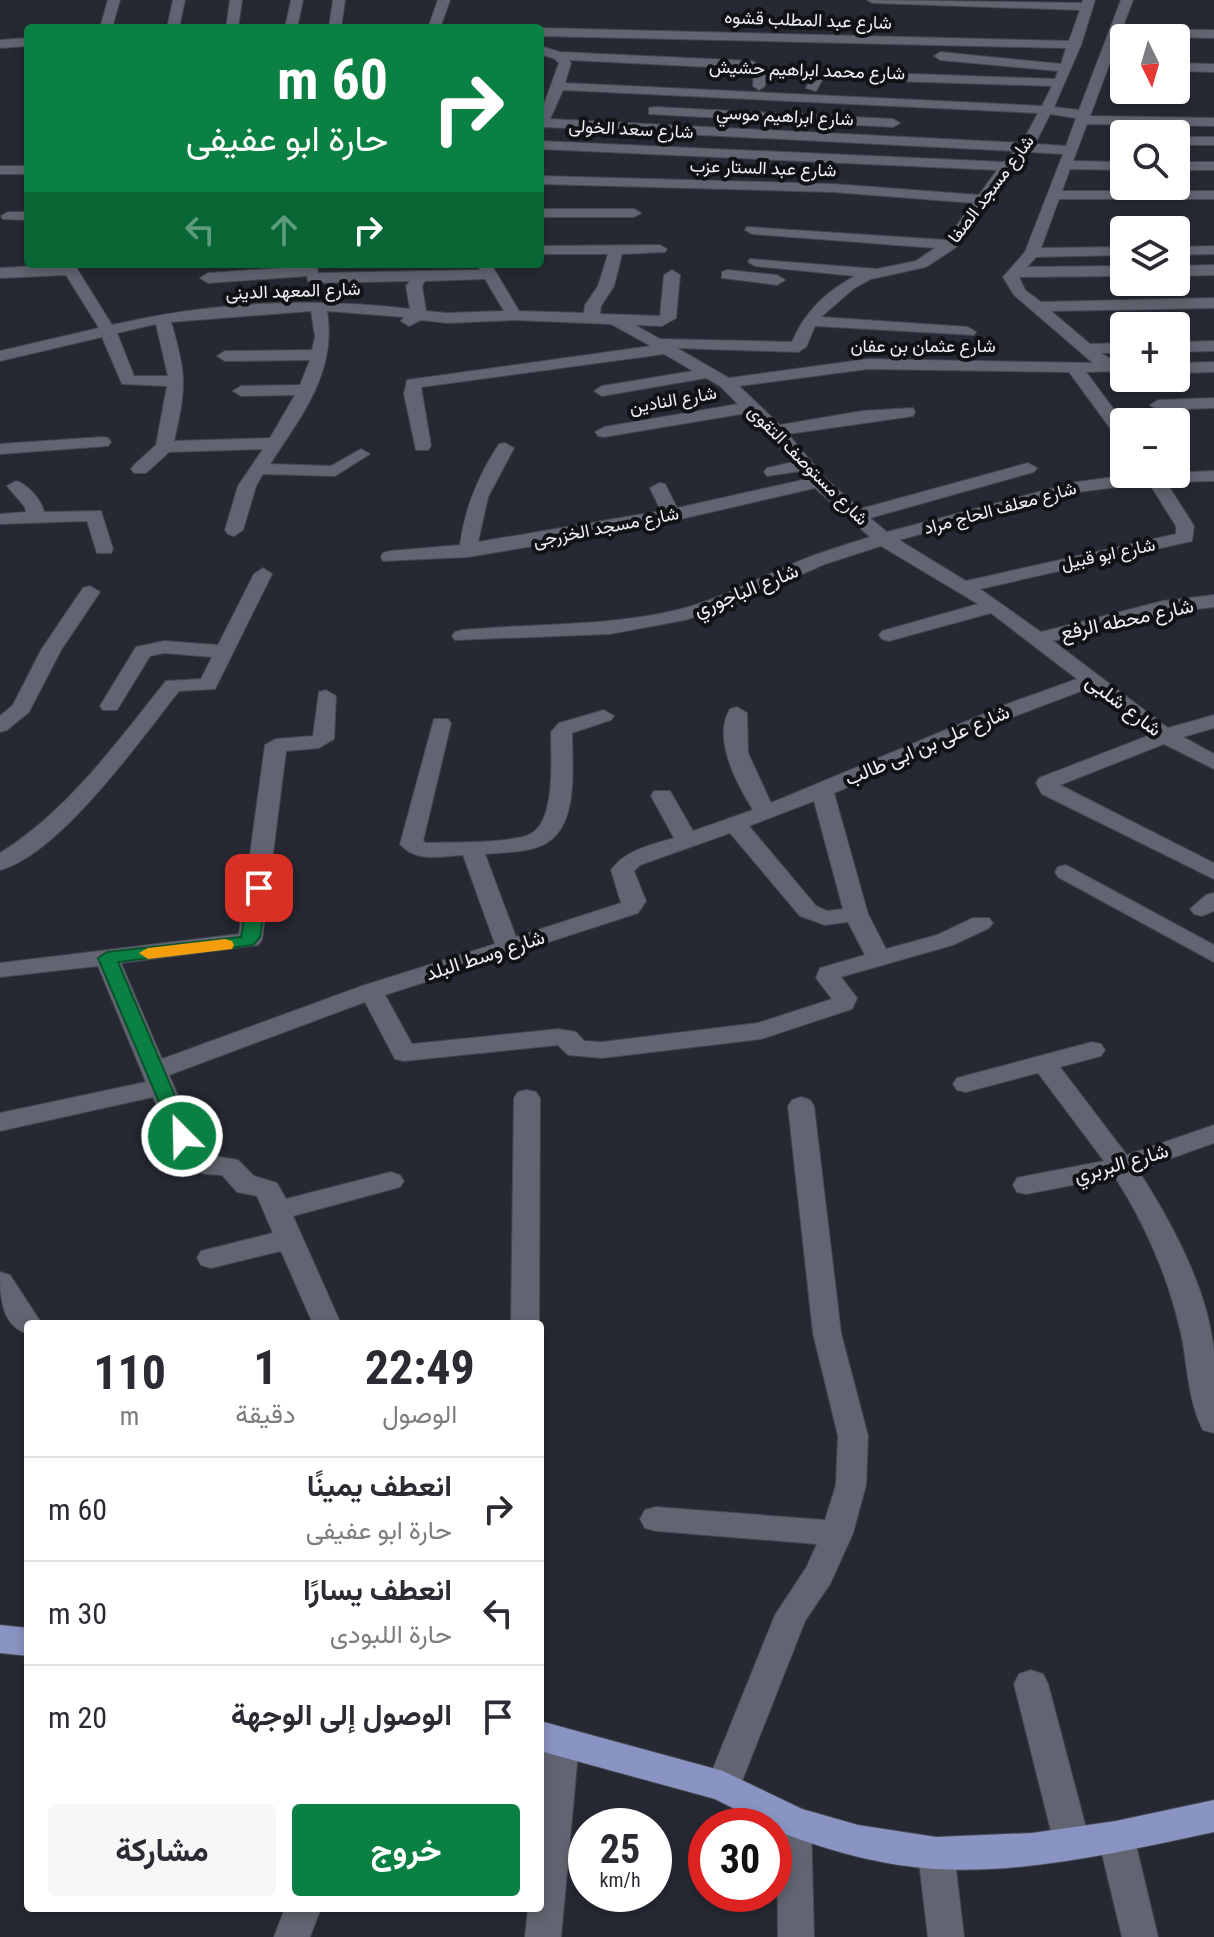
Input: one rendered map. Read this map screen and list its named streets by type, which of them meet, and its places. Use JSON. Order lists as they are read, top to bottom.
{
  "streets": {
    "street": [
      "شارع عبد المطلب قشوه",
      "شارع محمد ابراهيم حشيش",
      "شارع ابراهيم موسي",
      "شارع سعد الخولى",
      "شارع عبد الستار عزب",
      "شارع مسجد الصفا",
      "شارع المعهد الدينى",
      "شارع عثمان بن عفان",
      "شارع النادين",
      "شارع مستوصف التقوى",
      "شارع معلف الحاج مراد",
      "شارع مسجد الخزرجى",
      "شارع ابو قبيل",
      "شارع الباجوري",
      "شارع محطه الرفع",
      "شارع شلبى",
      "شارع على بن ابى طالب",
      "شارع وسط البلد",
      "شارع البربري"
    ]
  },
  "crossings": [
    ["شارع عبد المطلب قشوه", "شارع مسجد الصفا"],
    ["شارع محمد ابراهيم حشيش", "شارع مسجد الصفا"],
    ["شارع ابراهيم موسي", "شارع مسجد الصفا"],
    ["شارع سعد الخولى", "شارع مسجد الصفا"],
    ["شارع عبد الستار عزب", "شارع مسجد الصفا"],
    ["شارع مسجد الصفا", "شارع مستوصف التقوى"],
    ["شارع المعهد الدينى", "شارع مستوصف التقوى"],
    ["شارع عثمان بن عفان", "شارع مستوصف التقوى"],
    ["شارع النادين", "شارع مستوصف التقوى"],
    ["شارع مستوصف التقوى", "شارع معلف الحاج مراد"],
    ["شارع مستوصف التقوى", "شارع مسجد الخزرجى"],
    ["شارع مستوصف التقوى", "شارع ابو قبيل"],
    ["شارع مستوصف التقوى", "شارع الباجوري"],
    ["شارع مستوصف التقوى", "شارع محطه الرفع"],
    ["شارع مستوصف التقوى", "شارع شلبى"],
    ["شارع معلف الحاج مراد", "شارع الباجوري"],
    ["شارع محطه الرفع", "شارع شلبى"],
    ["شارع شلبى", "شارع على بن ابى طالب"],
    ["شارع على بن ابى طالب", "شارع وسط البلد"]
  ],
  "north": "bottom",
  "page": {
    "map_buttons": ["+", "−"],
    "turn": ["60 m", "حارة ابو عفيفى"],
    "eta": [
      "22:49",
      "الوصول",
      "1",
      "دقيقة",
      "110",
      "m"
    ],
    "list": [
      {
        "name": "انعطف يمينًا",
        "note": "حارة ابو عفيفى",
        "value": "60 m"
      },
      {
        "name": "انعطف يسارًا",
        "note": "حارة اللبودى",
        "value": "30 m"
      },
      {
        "name": "الوصول إلى الوجهة",
        "value": "20 m"
      }
    ],
    "buttons": ["خروج", "مشاركة"],
    "speed": "25 km/h",
    "limit": "30"
  }
}
